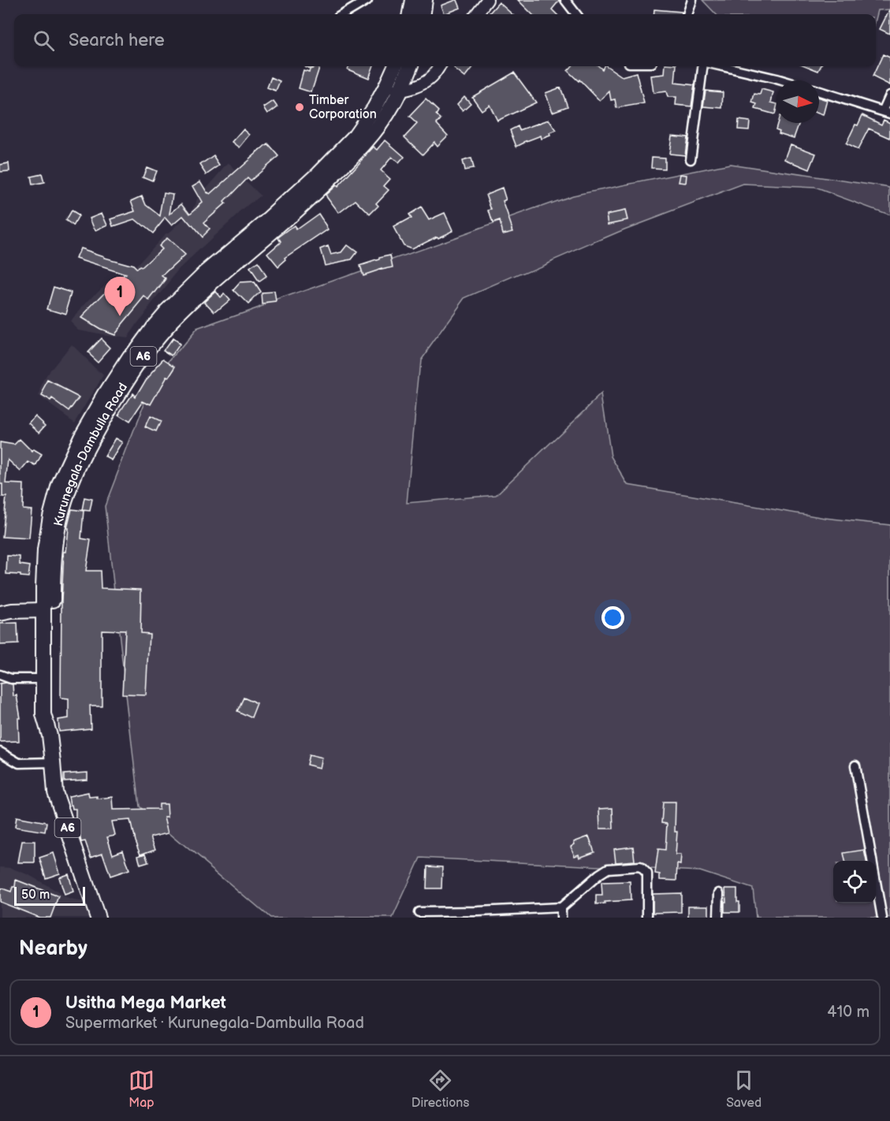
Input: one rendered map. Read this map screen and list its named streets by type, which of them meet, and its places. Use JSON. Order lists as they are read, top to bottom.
{
  "streets": {
    "main road": ["A6", "Kurunegala-Dambulla Road"]
  },
  "places": ["Timber Corporation"],
  "scale_bar": "50 m",
  "north": "right",
  "page": {
    "search": "Search here",
    "pins": "1",
    "scale": "50 m",
    "heading": "Nearby",
    "list": [
      {
        "mark": "1",
        "name": "Usitha Mega Market",
        "note": "Supermarket · Kurunegala-Dambulla Road",
        "value": "410 m"
      }
    ],
    "nav": ["Map", "Directions", "Saved"]
  }
}
